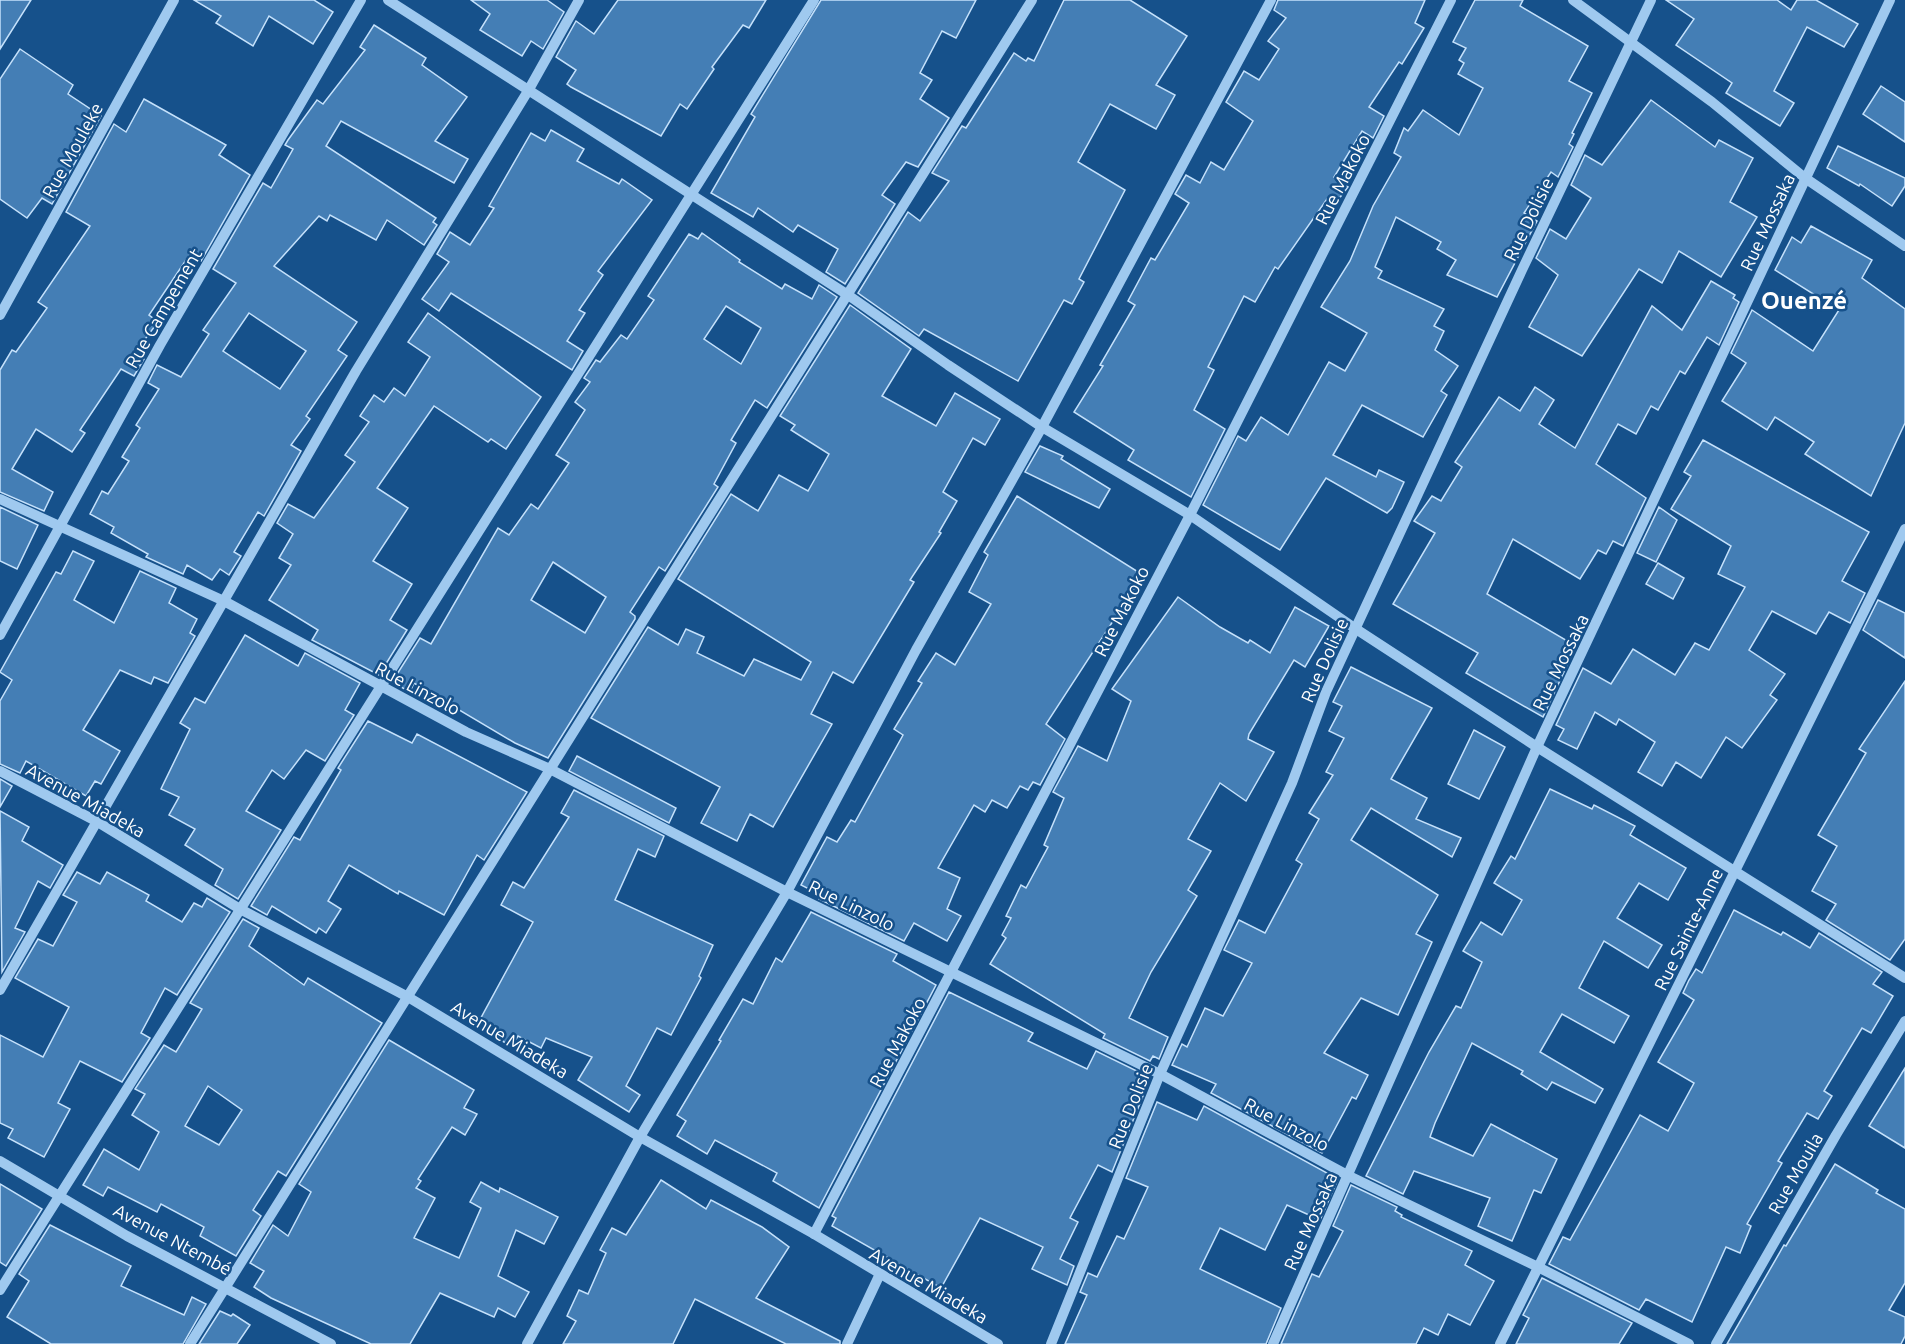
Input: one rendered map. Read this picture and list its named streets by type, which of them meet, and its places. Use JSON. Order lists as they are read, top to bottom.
{
  "streets": {
    "street": [
      "Rue Mouleke",
      "Rue Makoko",
      "Rue Dolisie",
      "Rue Mossaka",
      "Rue Campement",
      "Rue Linzolo",
      "Avenue Miadeka",
      "Rue Sainte-Anne",
      "Rue Mouila",
      "Avenue Ntembé"
    ]
  },
  "crossings": [
    ["Rue Makoko", "Rue Linzolo"],
    ["Rue Makoko", "Avenue Miadeka"],
    ["Rue Dolisie", "Rue Linzolo"],
    ["Rue Mossaka", "Rue Linzolo"],
    ["Rue Campement", "Rue Linzolo"],
    ["Rue Linzolo", "Rue Sainte-Anne"]
  ],
  "districts": ["Ouenzé"]
}
